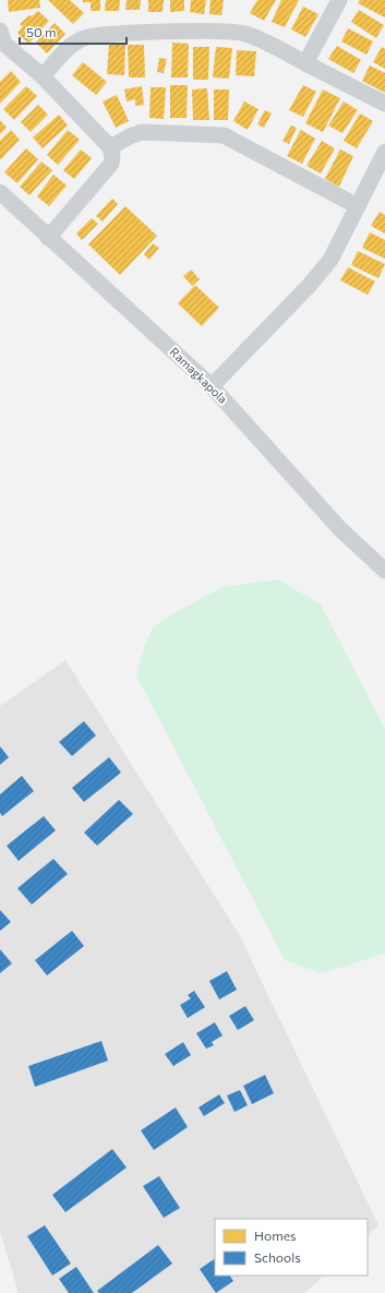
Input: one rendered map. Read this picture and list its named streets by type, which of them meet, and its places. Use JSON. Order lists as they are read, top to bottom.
{
  "streets": {
    "street": ["Ramagkapola"]
  },
  "legend": ["Homes", "Schools"],
  "scale_bar": "50 m"
}
